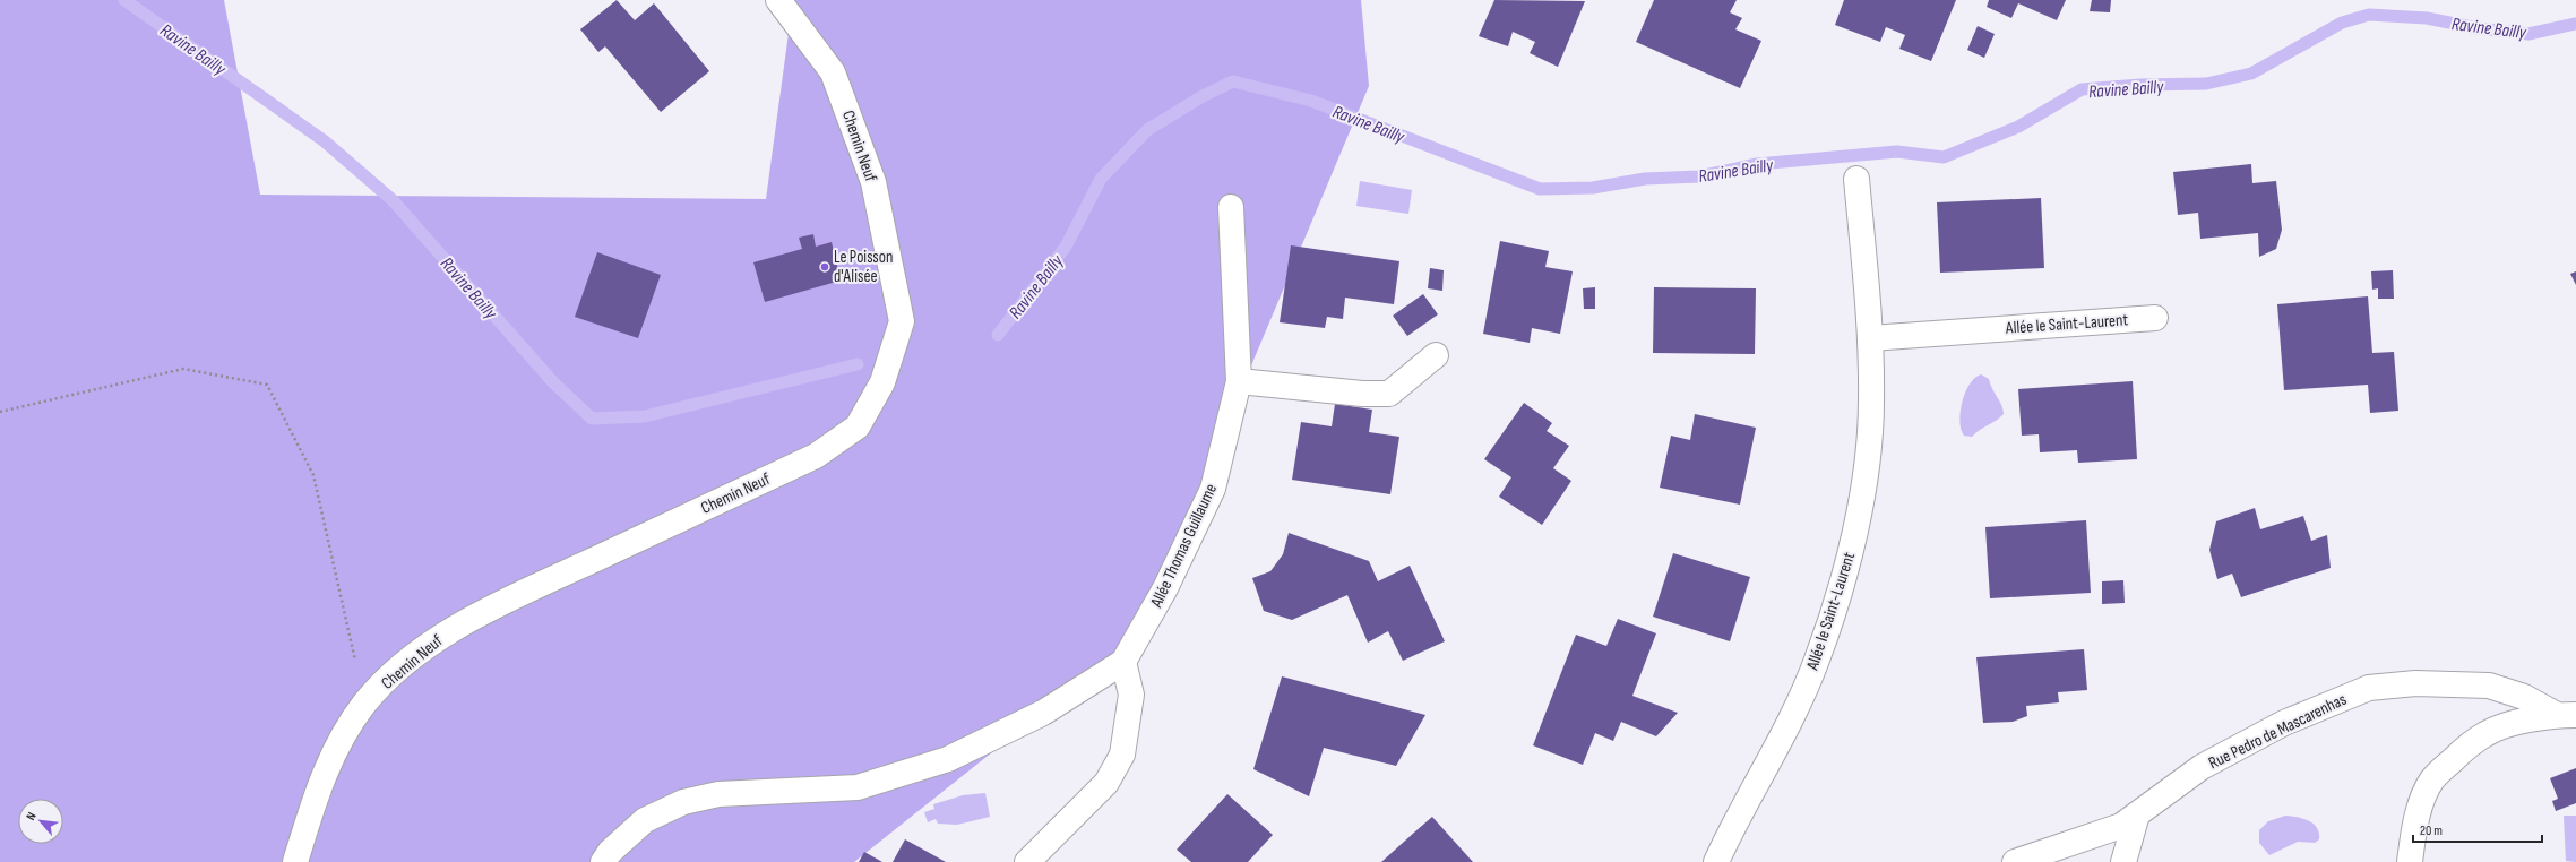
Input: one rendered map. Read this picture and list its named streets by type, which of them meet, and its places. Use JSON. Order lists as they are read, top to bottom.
{
  "streets": {
    "street": [
      "Chemin Neuf",
      "Allée le Saint-Laurent",
      "Allée Thomas Guillaume",
      "Rue Pedro de Mascarenhas"
    ]
  },
  "water": ["Ravine Bailly"],
  "places": ["Le Poisson d'Alisée"],
  "scale_bar": "20 m",
  "north": "top left"
}
